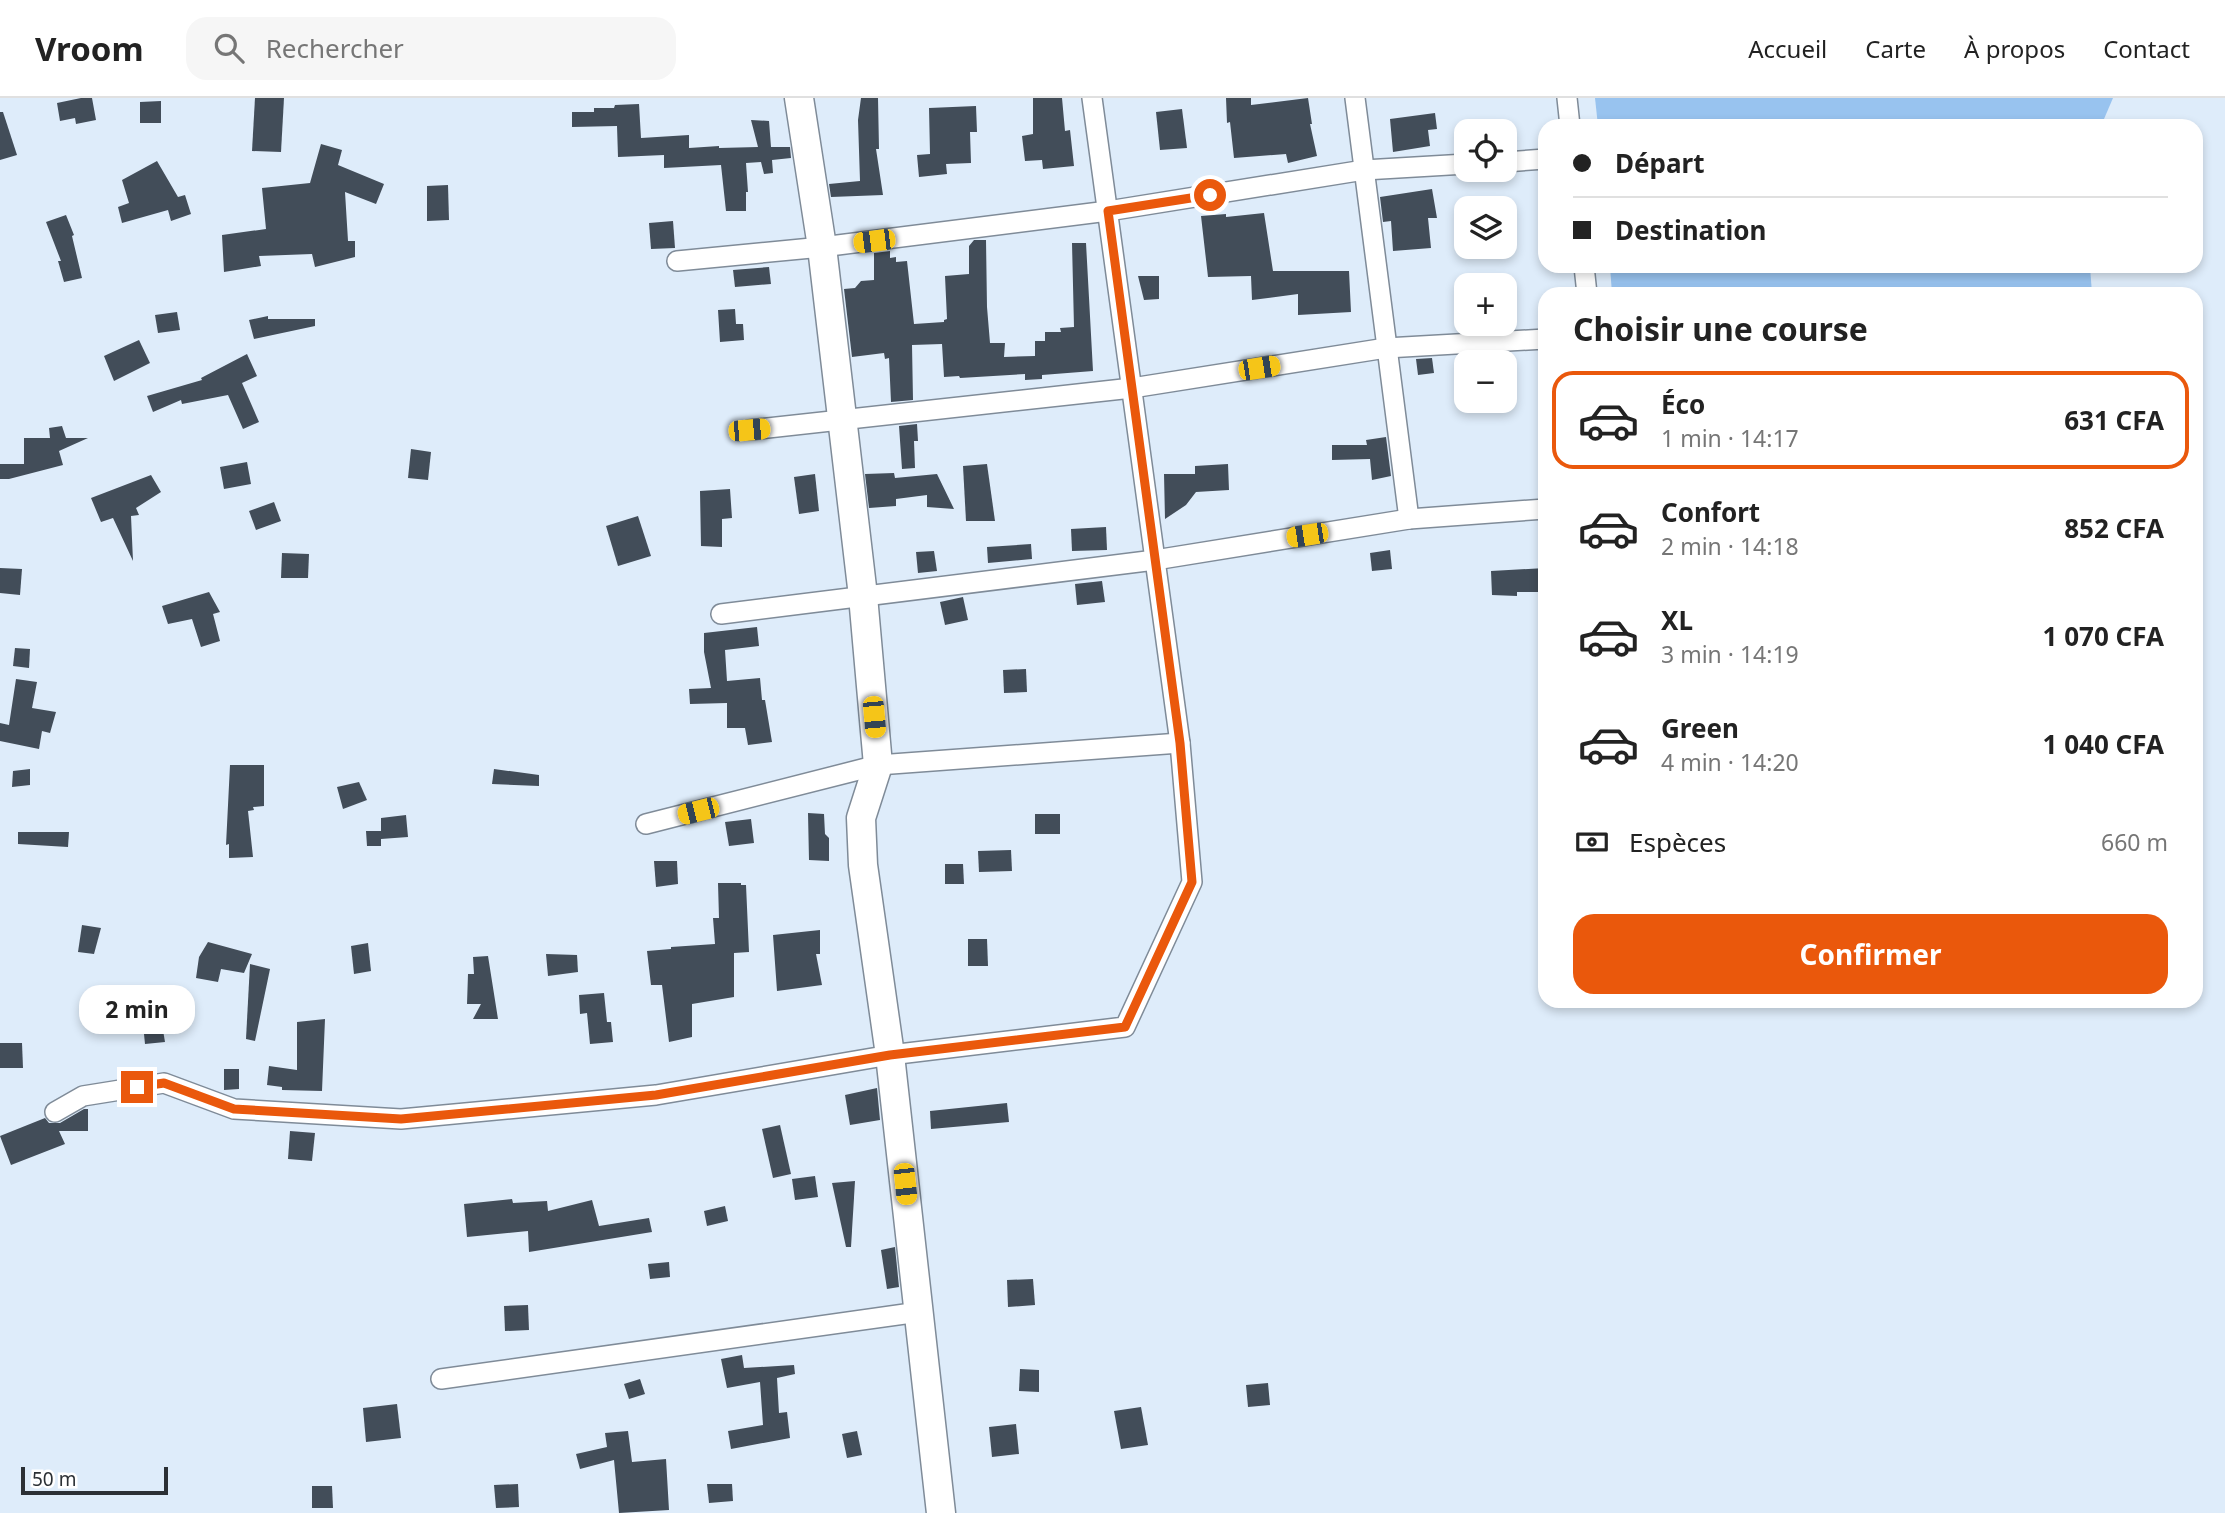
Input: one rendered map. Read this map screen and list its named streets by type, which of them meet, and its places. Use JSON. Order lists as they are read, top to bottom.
{
  "scale_bar": "50 m",
  "page": {
    "header": "Vroom",
    "search": "Rechercher",
    "nav": [
      "Accueil",
      "Carte",
      "À propos",
      "Contact"
    ],
    "map_buttons": ["+", "−"],
    "banner": ["Départ", "Destination"],
    "heading": "Choisir une course",
    "list": [
      {
        "name": "Éco",
        "note": "1 min · 14:17",
        "value": "631 CFA"
      },
      {
        "name": "Confort",
        "note": "2 min · 14:18",
        "value": "852 CFA"
      },
      {
        "name": "XL",
        "note": "3 min · 14:19",
        "value": "1 070 CFA"
      },
      {
        "name": "Green",
        "note": "4 min · 14:20",
        "value": "1 040 CFA"
      }
    ],
    "pay": ["Espèces", "660 m"],
    "buttons": "Confirmer",
    "bubble": "2 min",
    "scale": "50 m"
  }
}
